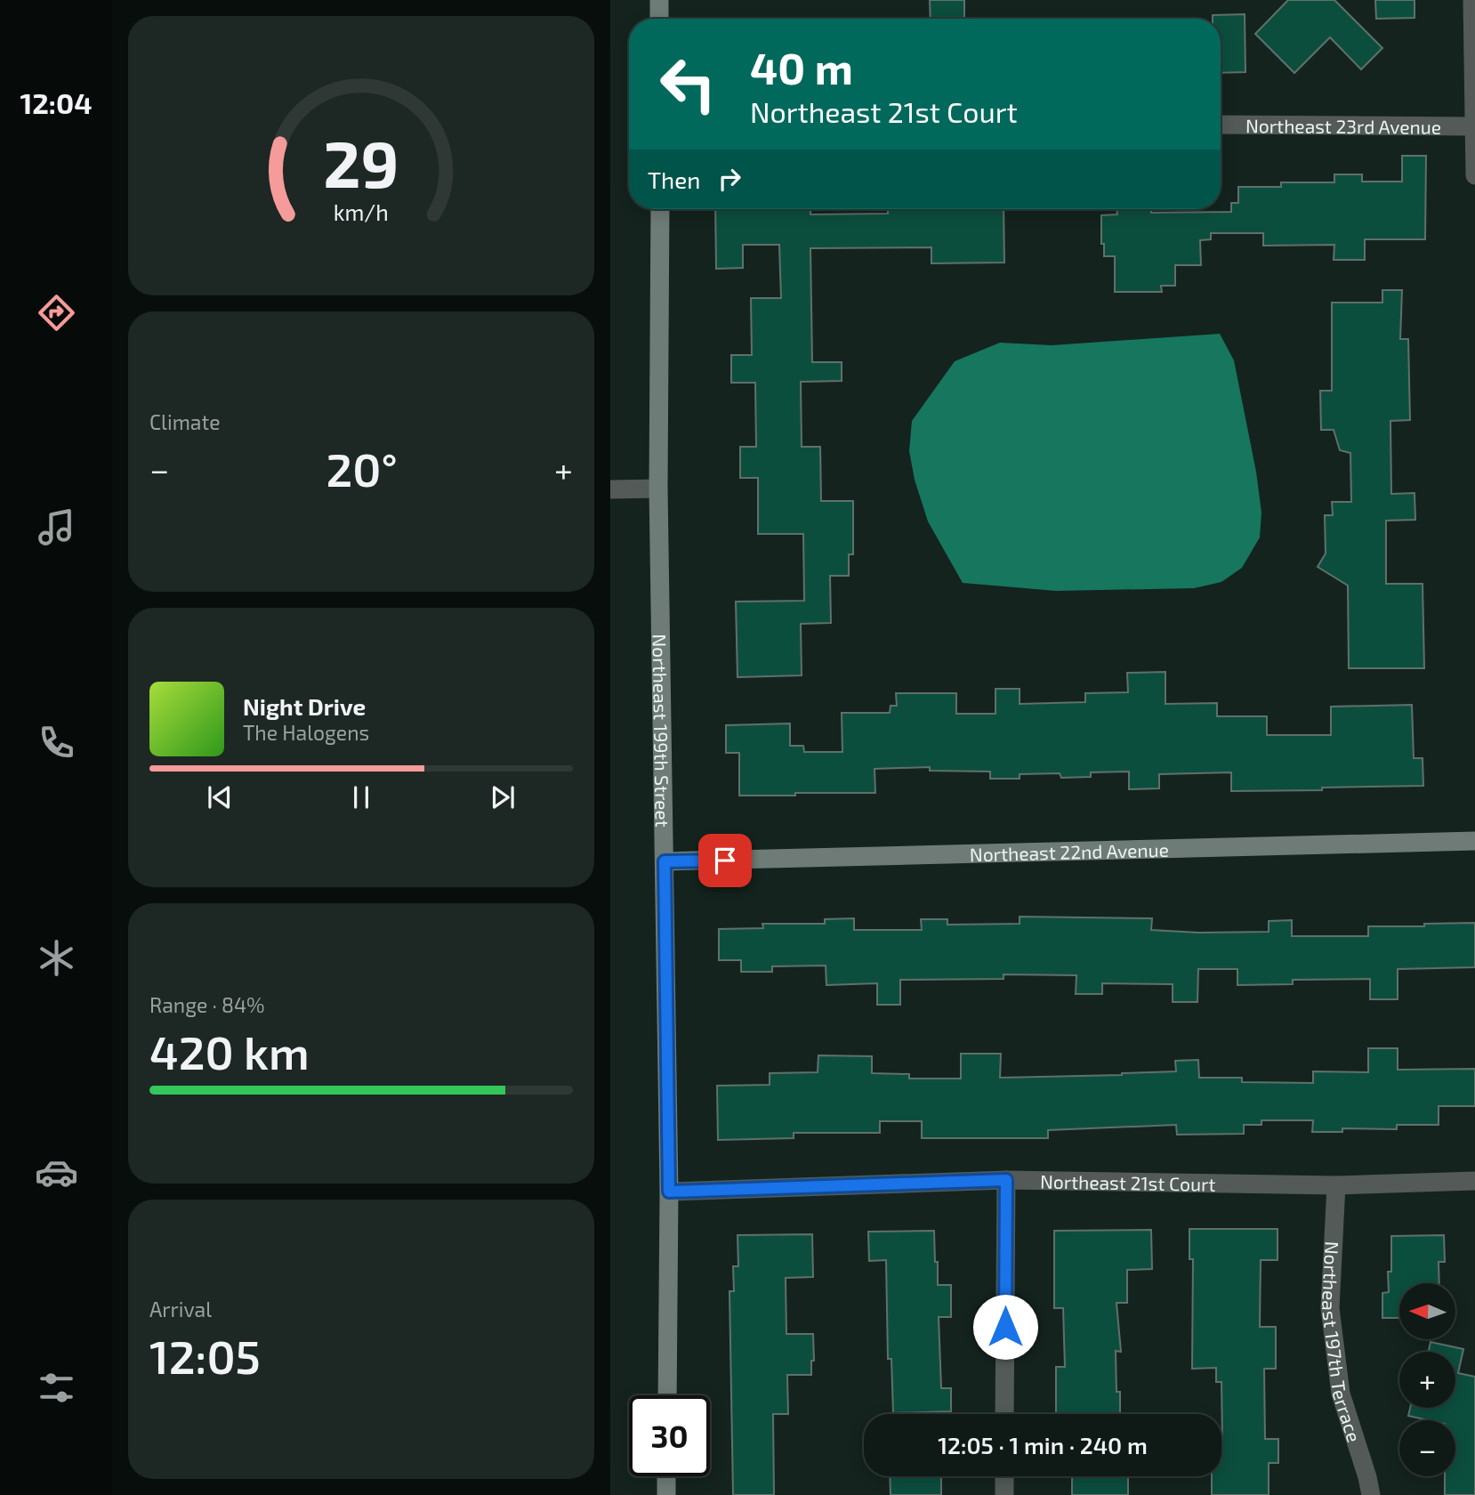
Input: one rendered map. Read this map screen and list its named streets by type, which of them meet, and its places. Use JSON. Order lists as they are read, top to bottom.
{
  "streets": {
    "street": [
      "Northeast 23rd Avenue",
      "Northeast 199th Street",
      "Northeast 22nd Avenue",
      "Northeast 21st Court",
      "Northeast 197th Terrace"
    ]
  },
  "crossings": [
    ["Northeast 199th Street", "Northeast 22nd Avenue"],
    ["Northeast 199th Street", "Northeast 21st Court"],
    ["Northeast 21st Court", "Northeast 197th Terrace"]
  ],
  "north": "left",
  "page": {
    "tabs": "12:04",
    "turn": ["40 m", "Northeast 21st Court"],
    "then": "Then",
    "tile": [
      "Climate",
      ["Range · 84%", "420 km"],
      ["Arrival", "12:05"]
    ],
    "heat": ["−", "20°", "+"],
    "song": ["Night Drive", "The Halogens"],
    "map_buttons": ["+", "−"],
    "limit": "30",
    "trip": "12:05 · 1 min · 240 m",
    "gauge": ["29", "km/h"]
  }
}
